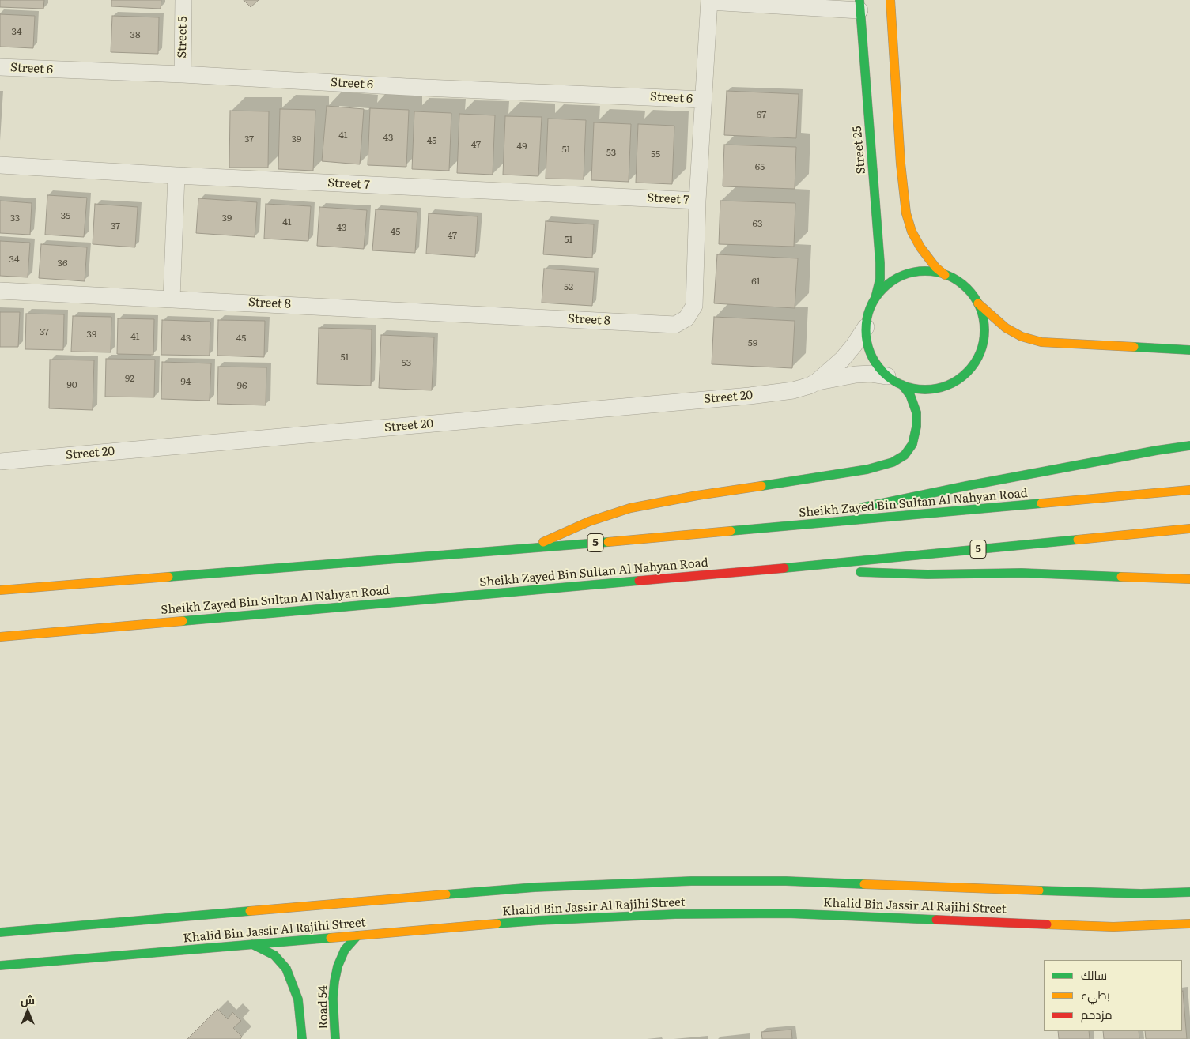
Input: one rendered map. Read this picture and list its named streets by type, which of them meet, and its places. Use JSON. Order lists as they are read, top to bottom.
{
  "streets": {
    "main road": [
      "Street 25",
      "Sheikh Zayed Bin Sultan Al Nahyan Road",
      "5",
      "Khalid Bin Jassir Al Rajihi Street",
      "Road 54"
    ],
    "street": [
      "Street 5",
      "Street 6",
      "Street 7",
      "Street 8",
      "Street 20"
    ]
  },
  "crossings": [
    ["Street 5", "Street 6"],
    ["Street 6", "Street 8"],
    ["Street 25", "Street 8"],
    ["Street 25", "Street 20"],
    ["Street 7", "Street 8"],
    ["Khalid Bin Jassir Al Rajihi Street", "Road 54"]
  ],
  "house_numbers": [
    "34",
    "38",
    "67",
    "41",
    "43",
    "37",
    "39",
    "45",
    "47",
    "49",
    "51",
    "53",
    "55",
    "65",
    "35",
    "33",
    "39",
    "41",
    "63",
    "37",
    "43",
    "45",
    "47",
    "51",
    "34",
    "36",
    "61",
    "52",
    "37",
    "39",
    "41",
    "43",
    "45",
    "59",
    "51",
    "53",
    "92",
    "94",
    "90",
    "96"
  ],
  "legend": ["سالك", "بطيء", "مزدحم"],
  "north": "top"
}
